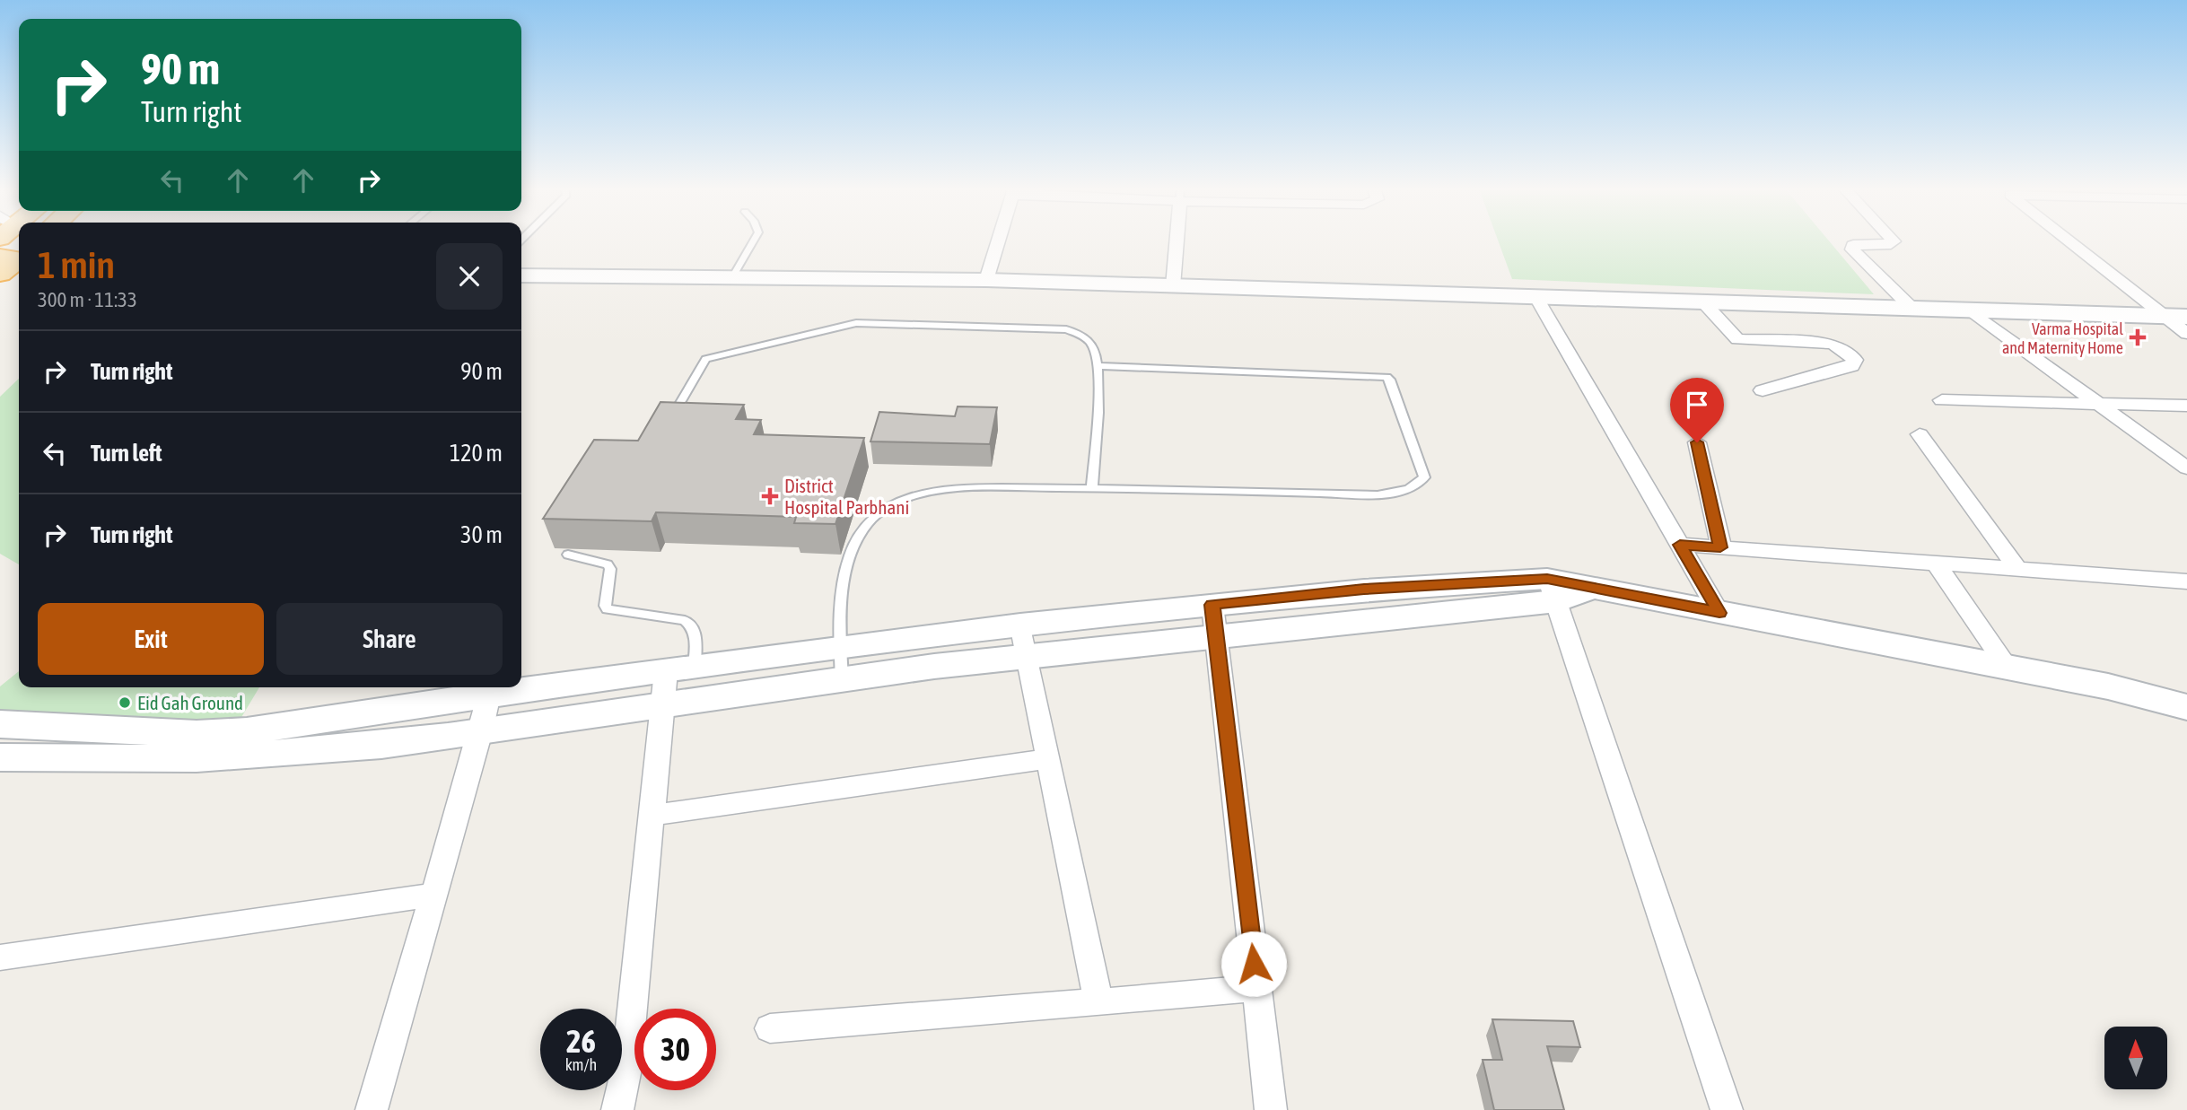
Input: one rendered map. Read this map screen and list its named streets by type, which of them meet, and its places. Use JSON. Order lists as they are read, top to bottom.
{
  "places": {
    "health": ["Varma Hospital and Maternity Home", "District Hospital Parbhani"],
    "other": ["Eid Gah Ground"]
  },
  "north": "top",
  "page": {
    "turn": ["90 m", "Turn right"],
    "heading": ["1 min", "300 m · 11:33"],
    "list": [
      {
        "name": "Turn right",
        "value": "90 m"
      },
      {
        "name": "Turn left",
        "value": "120 m"
      },
      {
        "name": "Turn right",
        "value": "30 m"
      }
    ],
    "buttons": ["Exit", "Share"],
    "speed": "26 km/h",
    "limit": "30"
  }
}
